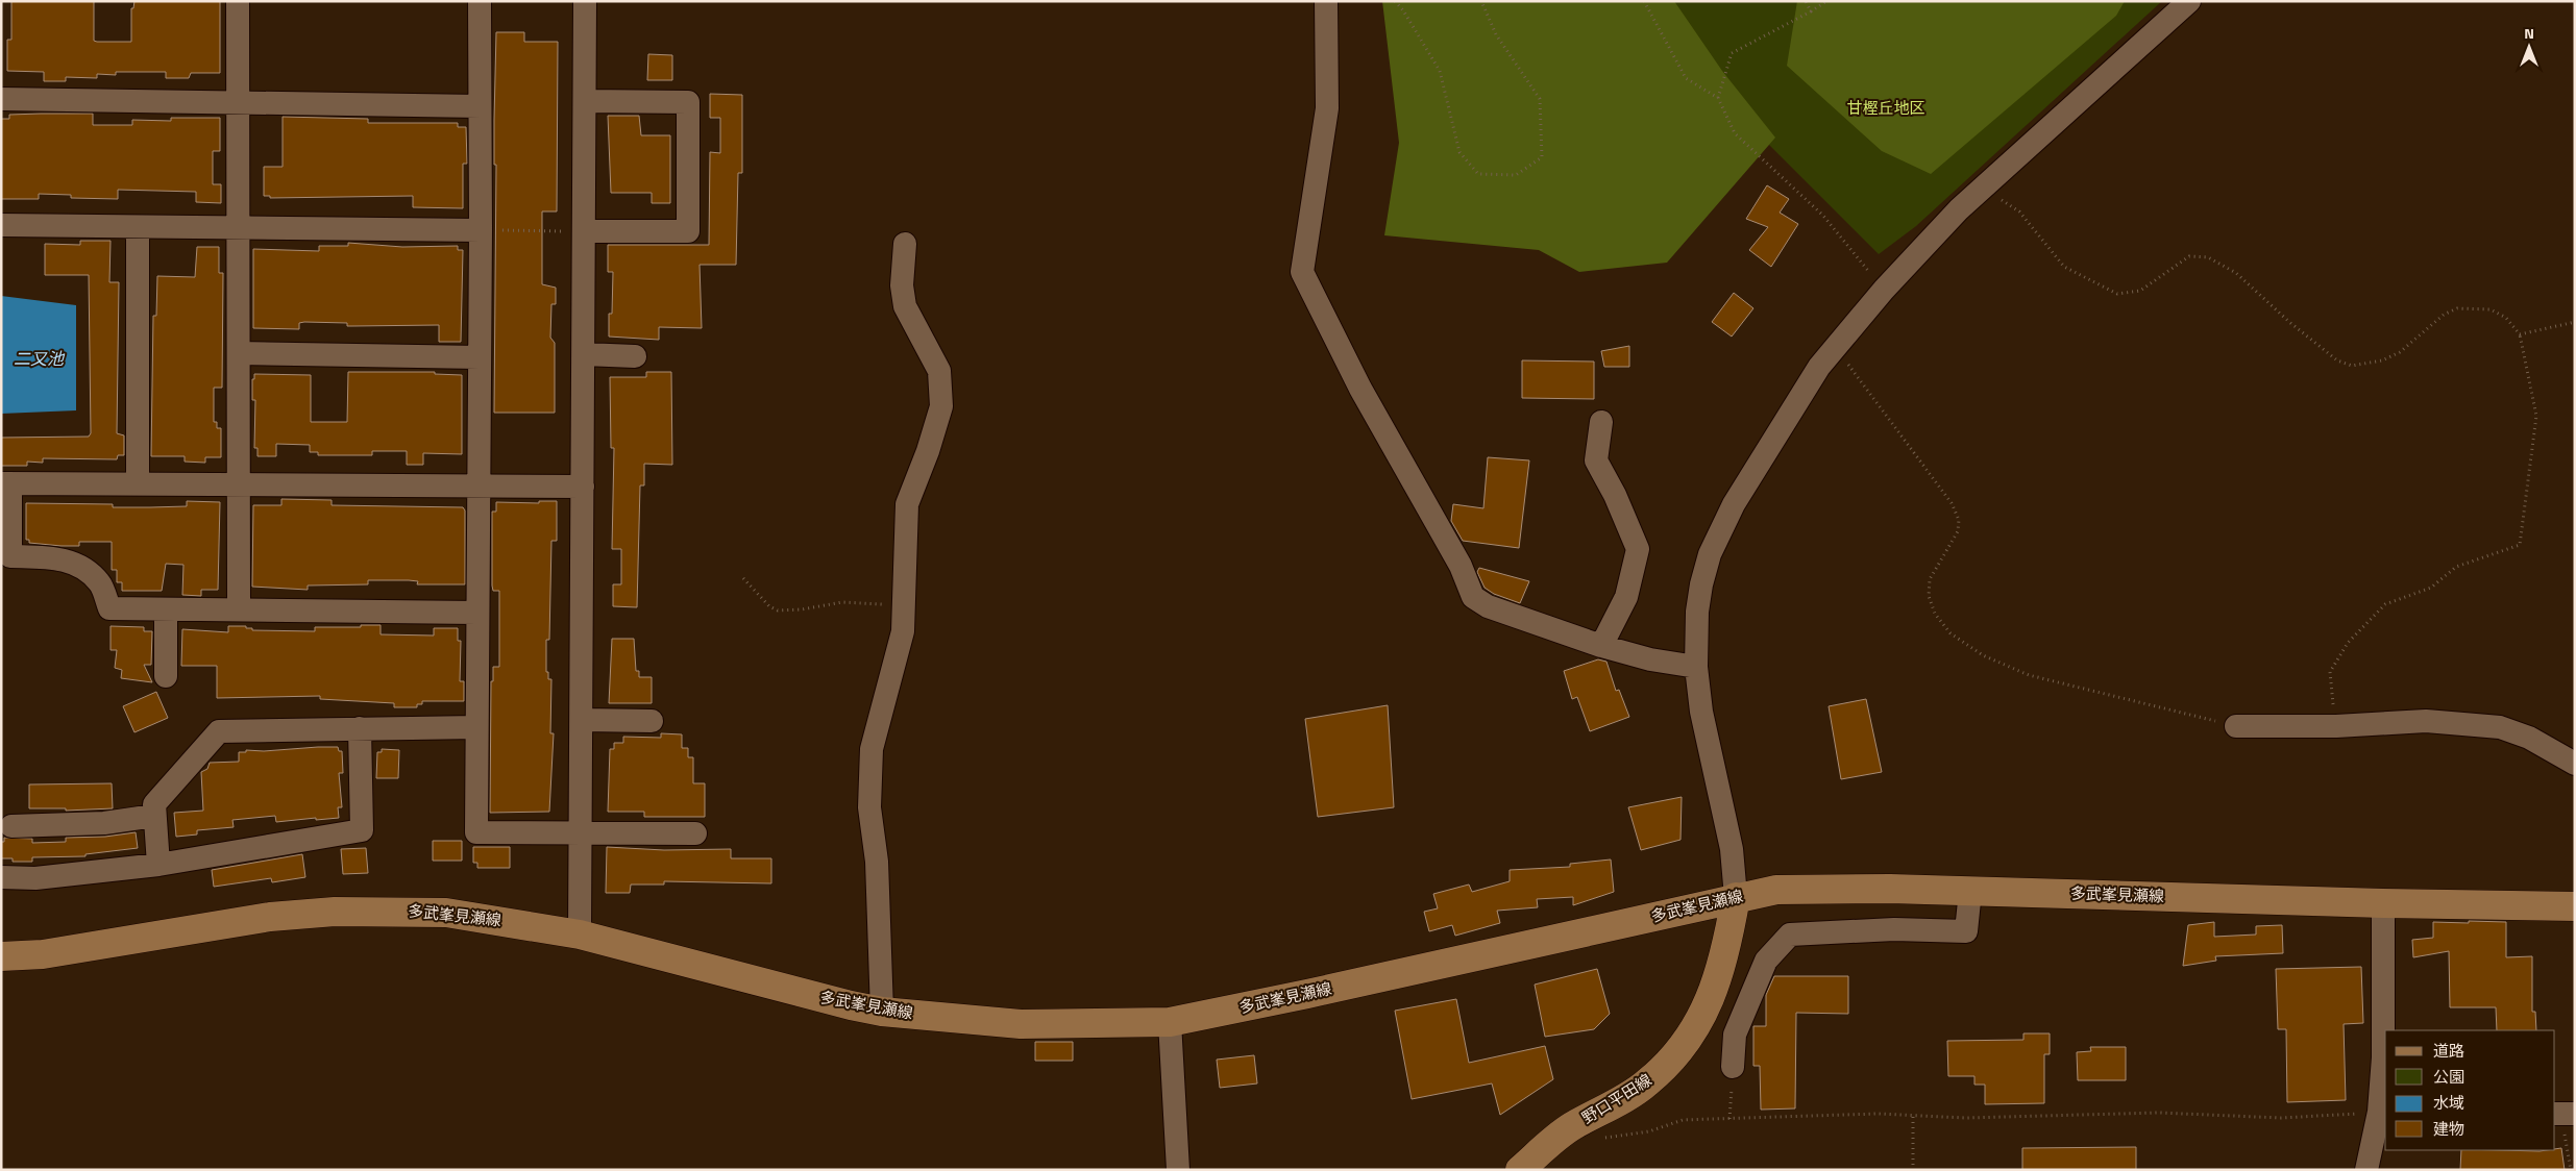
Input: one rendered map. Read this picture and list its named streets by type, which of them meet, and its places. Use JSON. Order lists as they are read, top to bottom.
{
  "streets": {
    "main road": ["多武峯見瀬線", "野口平田線"]
  },
  "crossings": [
    ["多武峯見瀬線", "野口平田線"]
  ],
  "water": ["二又池"],
  "parks": ["甘樫丘地区"],
  "legend": [
    "道路",
    "公園",
    "水域",
    "建物"
  ],
  "north": "top"
}
